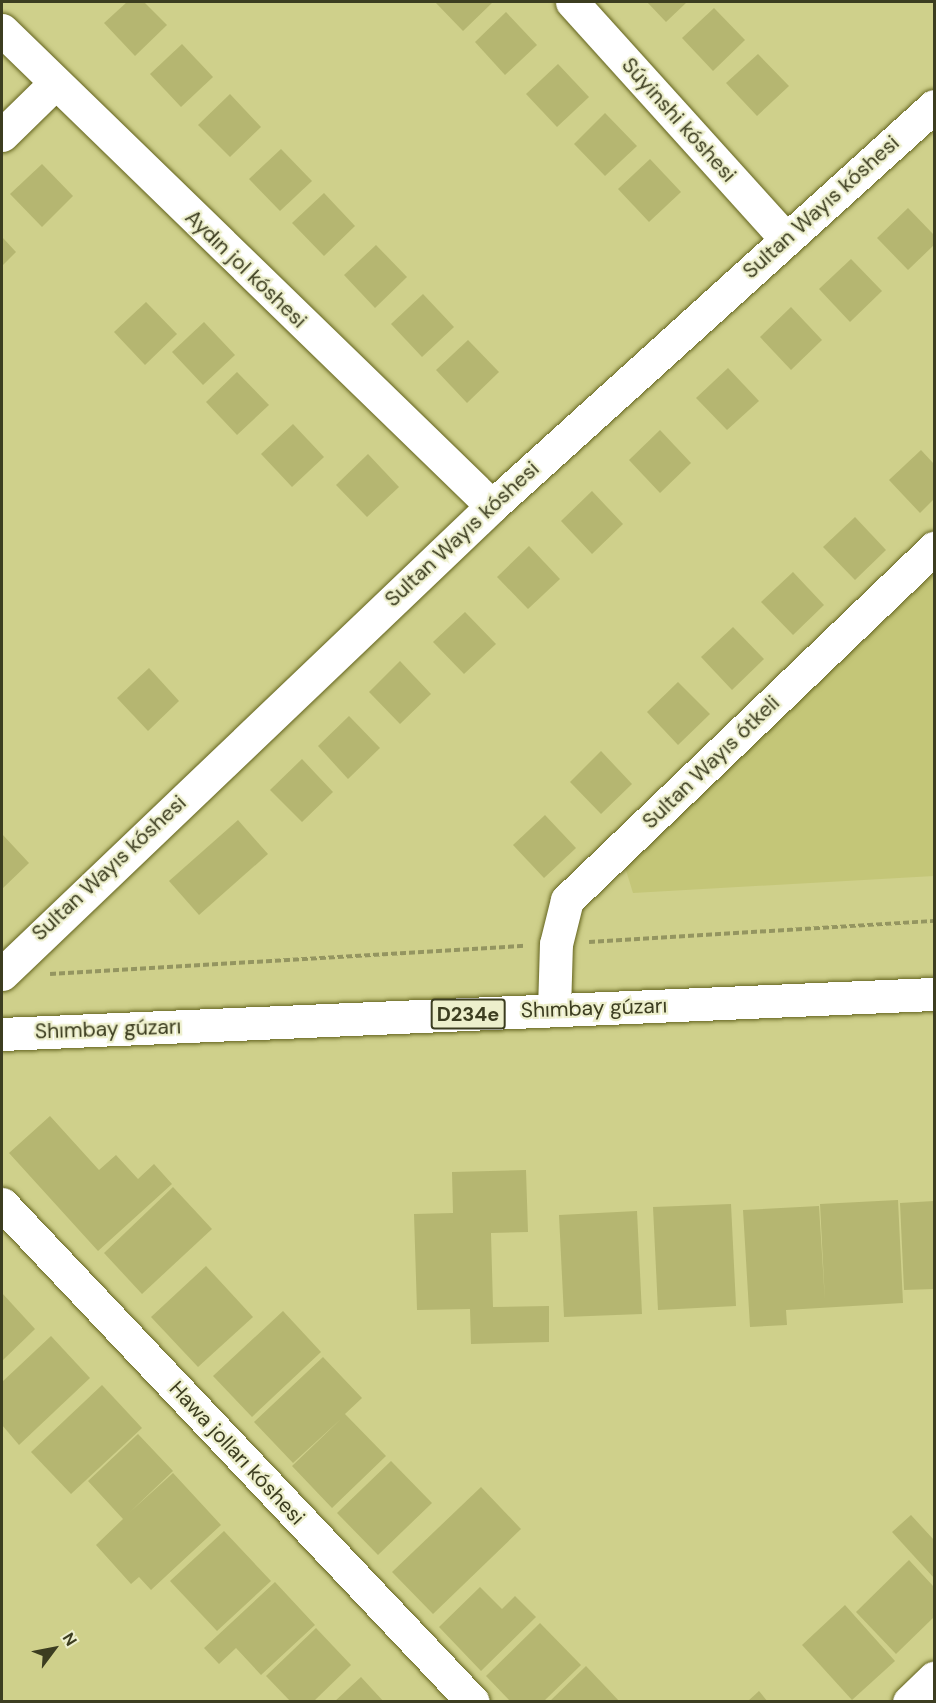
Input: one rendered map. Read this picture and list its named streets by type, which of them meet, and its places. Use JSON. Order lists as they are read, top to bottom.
{
  "streets": {
    "street": [
      "Súyinshi kóshesi",
      "Sultan Wayıs kóshesi",
      "Aydın jol kóshesi",
      "Sultan Wayıs ótkeli",
      "Shımbay gúzarı",
      "D234e",
      "Hawa jolları kóshesi"
    ]
  },
  "crossings": [
    ["Súyinshi kóshesi", "Sultan Wayıs kóshesi"],
    ["Sultan Wayıs kóshesi", "Aydın jol kóshesi"],
    ["Sultan Wayıs ótkeli", "Shımbay gúzarı"]
  ],
  "north": "top right"
}
